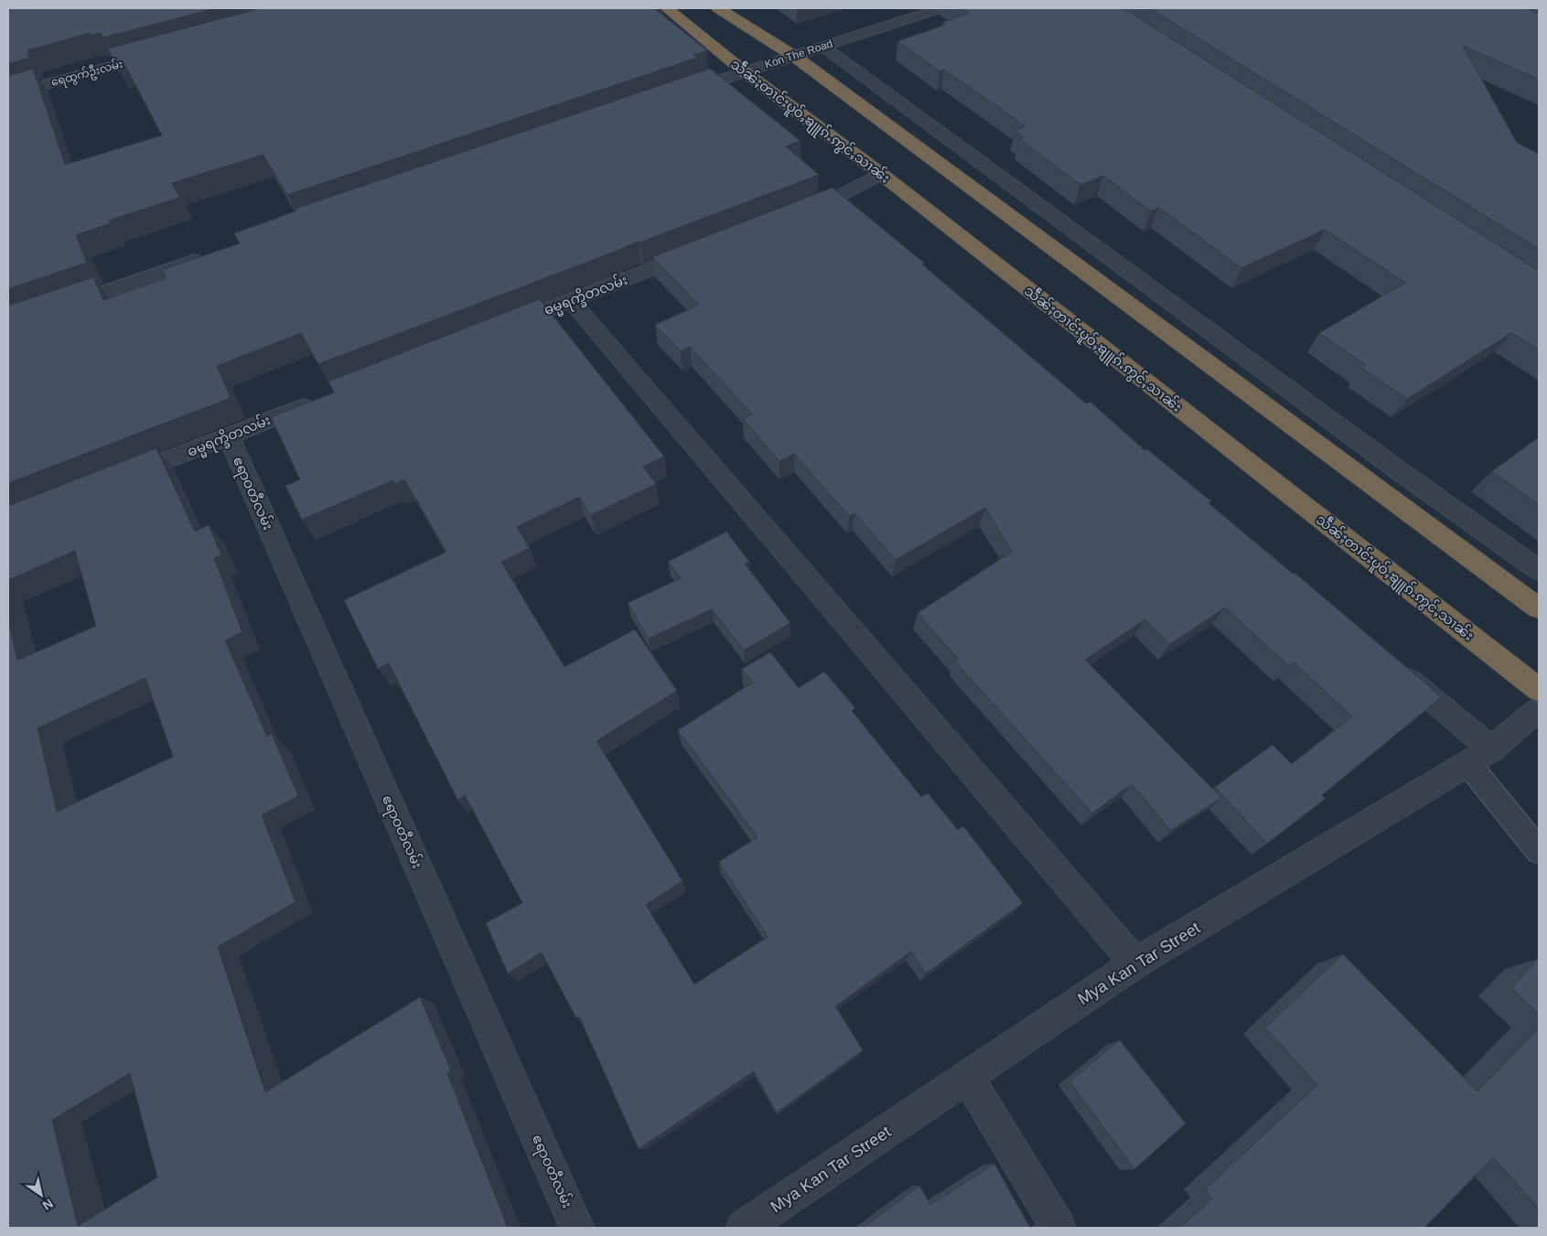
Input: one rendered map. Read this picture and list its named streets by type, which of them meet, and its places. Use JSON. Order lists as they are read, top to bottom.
{
  "streets": {
    "highway": ["သဵႅၼ်ႈတၢင်းပူဝ်ႇၶျူၵ်ႉဢွင်ႇသၢၼ်း"],
    "street": [
      "Kon The Road",
      "ရေထွက်ဦးလမ်း",
      "ဓမ္မရက္ခိတလမ်း",
      "ဧရာဝတီလမ်း",
      "Mya Kan Tar Street"
    ]
  },
  "crossings": [
    ["Kon The Road", "သဵႅၼ်ႈတၢင်းပူဝ်ႇၶျူၵ်ႉဢွင်ႇသၢၼ်း"],
    ["ဓမ္မရက္ခိတလမ်း", "ဧရာဝတီလမ်း"]
  ],
  "north": "bottom right"
}
